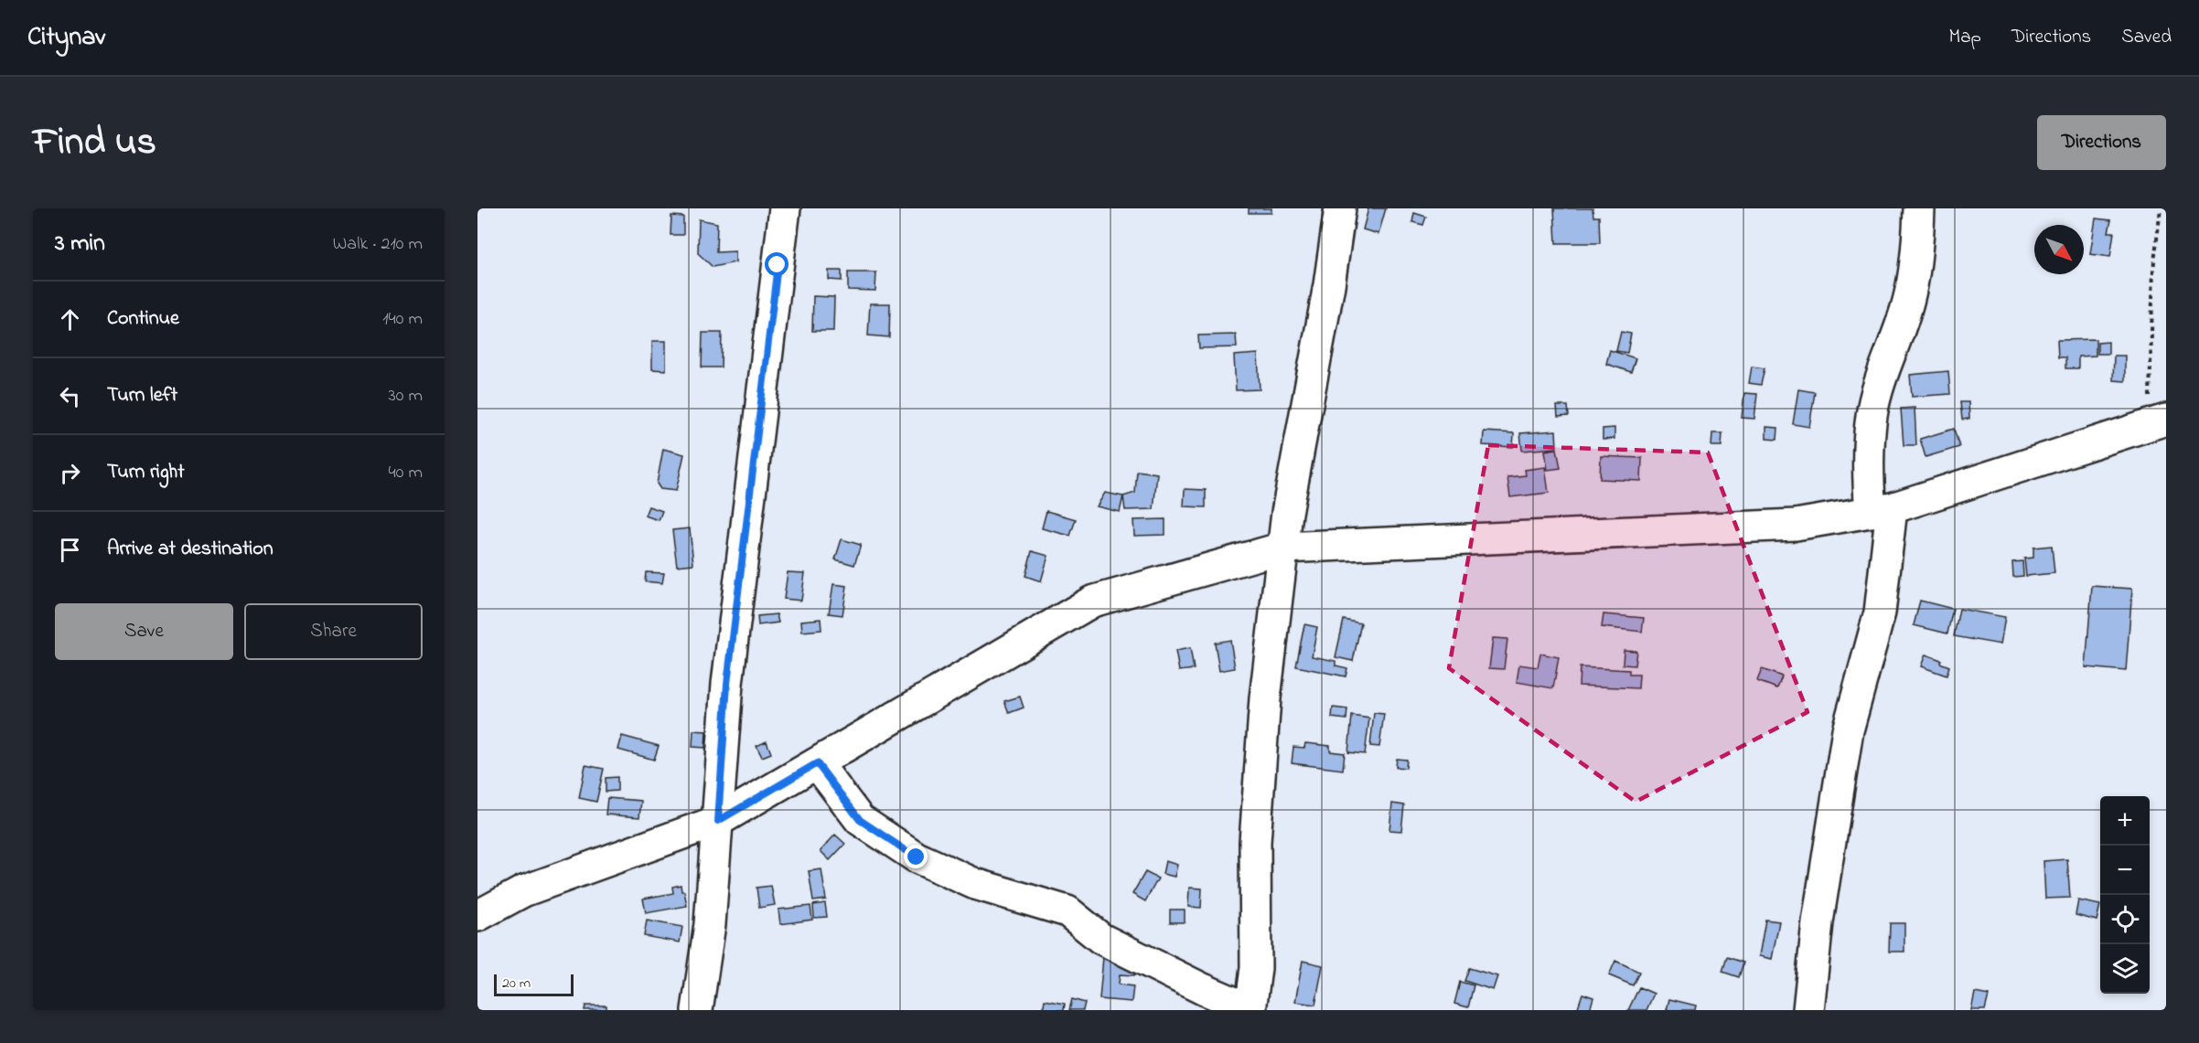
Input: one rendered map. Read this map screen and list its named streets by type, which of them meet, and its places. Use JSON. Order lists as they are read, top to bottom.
{
  "scale_bar": "20 m",
  "north": "bottom right",
  "page": {
    "header": "Citynav",
    "nav": ["Map", "Directions", "Saved"],
    "title": "Find us",
    "buttons": [
      "Directions",
      ["Save", "Share"]
    ],
    "heading": ["3 min", "Walk · 210 m"],
    "list": [
      ["Continue", "140 m"],
      ["Turn left", "30 m"],
      ["Turn right", "40 m"],
      "Arrive at destination"
    ],
    "map_buttons": ["+", "−"],
    "scale": "20 m"
  }
}
